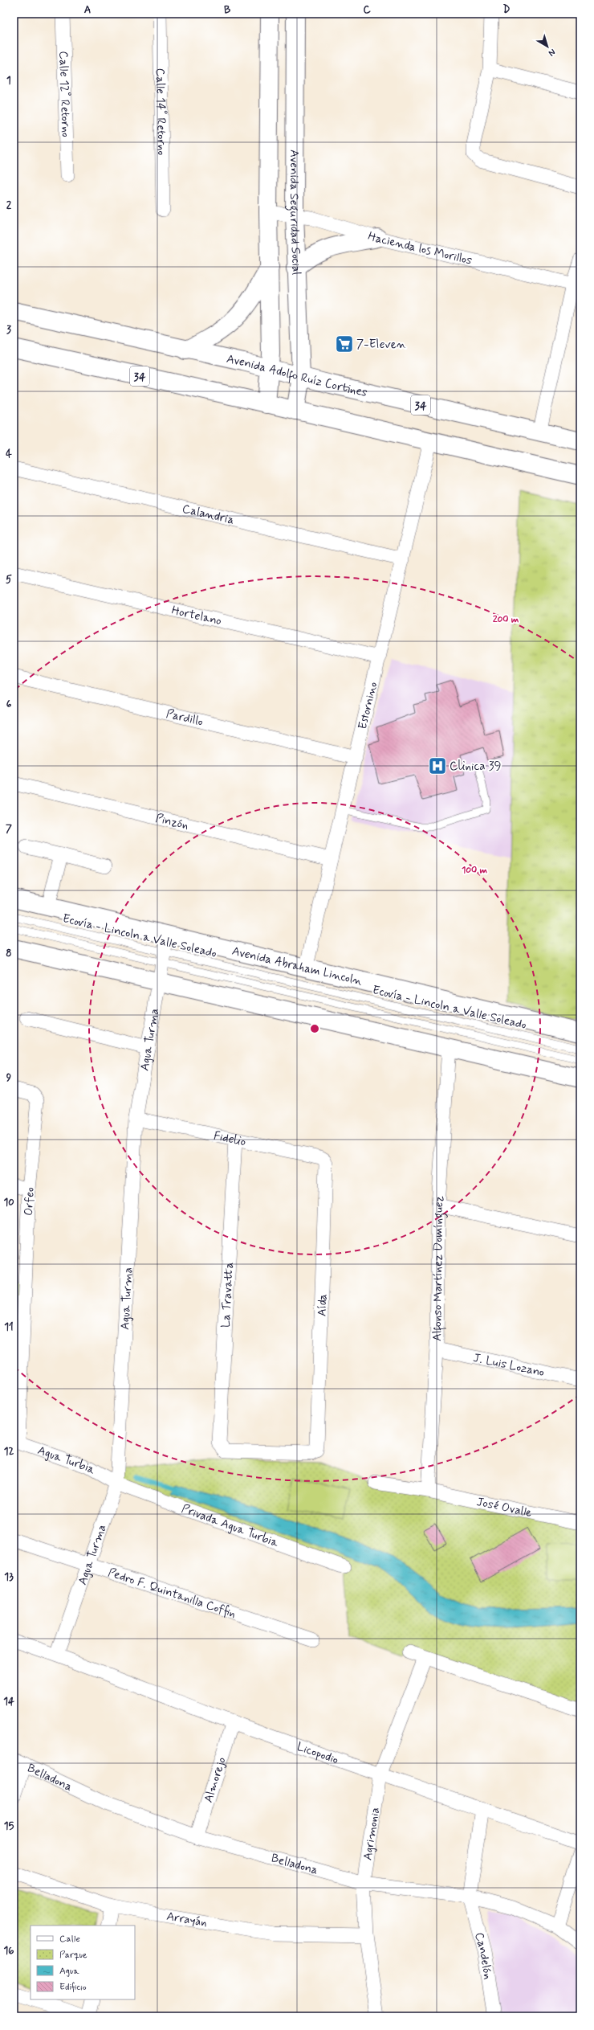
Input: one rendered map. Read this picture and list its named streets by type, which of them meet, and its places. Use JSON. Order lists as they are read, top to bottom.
{
  "streets": {
    "main road": [
      "Avenida Seguridad Social",
      "Avenida Adolfo Ruíz Cortines",
      "34",
      "Avenida Abraham Lincoln"
    ],
    "street": [
      "Calle 12° Retorno",
      "Calle 14° Retorno",
      "Hacienda los Morillos",
      "Calandria",
      "Hortelano",
      "Estornino",
      "Pardillo",
      "Pinzón",
      "Agua Turma",
      "Fidelio",
      "Orfeo",
      "Alfonso Martínez Domínguez",
      "La Travatta",
      "Aída",
      "J. Luis Lozano",
      "Agua Turbia",
      "José Ovalle",
      "Privada Agua Turbia",
      "Pedro F. Quintanilla Coffin",
      "Licopodio",
      "Belladona",
      "Almorejo",
      "Agrimonia",
      "Arrayán",
      "Candelón"
    ],
    "lane": ["Ecovía - Lincoln a Valle Soleado"]
  },
  "crossings": [
    ["Avenida Seguridad Social", "Hacienda los Morillos"],
    ["Avenida Seguridad Social", "Avenida Adolfo Ruíz Cortines"],
    ["Avenida Seguridad Social", "34"],
    ["34", "Estornino"],
    ["Calandria", "Estornino"],
    ["Hortelano", "Estornino"],
    ["Estornino", "Pardillo"],
    ["Estornino", "Pinzón"],
    ["Estornino", "Avenida Abraham Lincoln"],
    ["Ecovía - Lincoln a Valle Soleado", "Agua Turma"],
    ["Avenida Abraham Lincoln", "Agua Turma"],
    ["Agua Turma", "Fidelio"],
    ["Agua Turma", "Agua Turbia"],
    ["Agua Turma", "Privada Agua Turbia"],
    ["Agua Turma", "Pedro F. Quintanilla Coffin"],
    ["Agua Turma", "Licopodio"],
    ["Fidelio", "La Travatta"],
    ["Fidelio", "Aída"],
    ["Orfeo", "Agua Turbia"],
    ["Alfonso Martínez Domínguez", "J. Luis Lozano"],
    ["Alfonso Martínez Domínguez", "José Ovalle"],
    ["La Travatta", "Aída"],
    ["Agua Turbia", "Privada Agua Turbia"],
    ["Licopodio", "Almorejo"],
    ["Licopodio", "Agrimonia"],
    ["Belladona", "Almorejo"],
    ["Belladona", "Agrimonia"],
    ["Belladona", "Candelón"],
    ["Agrimonia", "Arrayán"]
  ],
  "places": {
    "supermarket": ["7-Eleven"],
    "hospital": ["Clinica 39"]
  },
  "legend": [
    "Calle",
    "Parque",
    "Agua",
    "Edificio"
  ],
  "north": "bottom right",
  "grid": {
    "columns": [
      "A",
      "B",
      "C",
      "D"
    ],
    "rows": [
      "1",
      "2",
      "3",
      "4",
      "5",
      "6",
      "7",
      "8",
      "9",
      "10",
      "11",
      "12",
      "13",
      "14",
      "15",
      "16"
    ]
  },
  "rings": ["200 m", "100 m"]
}
